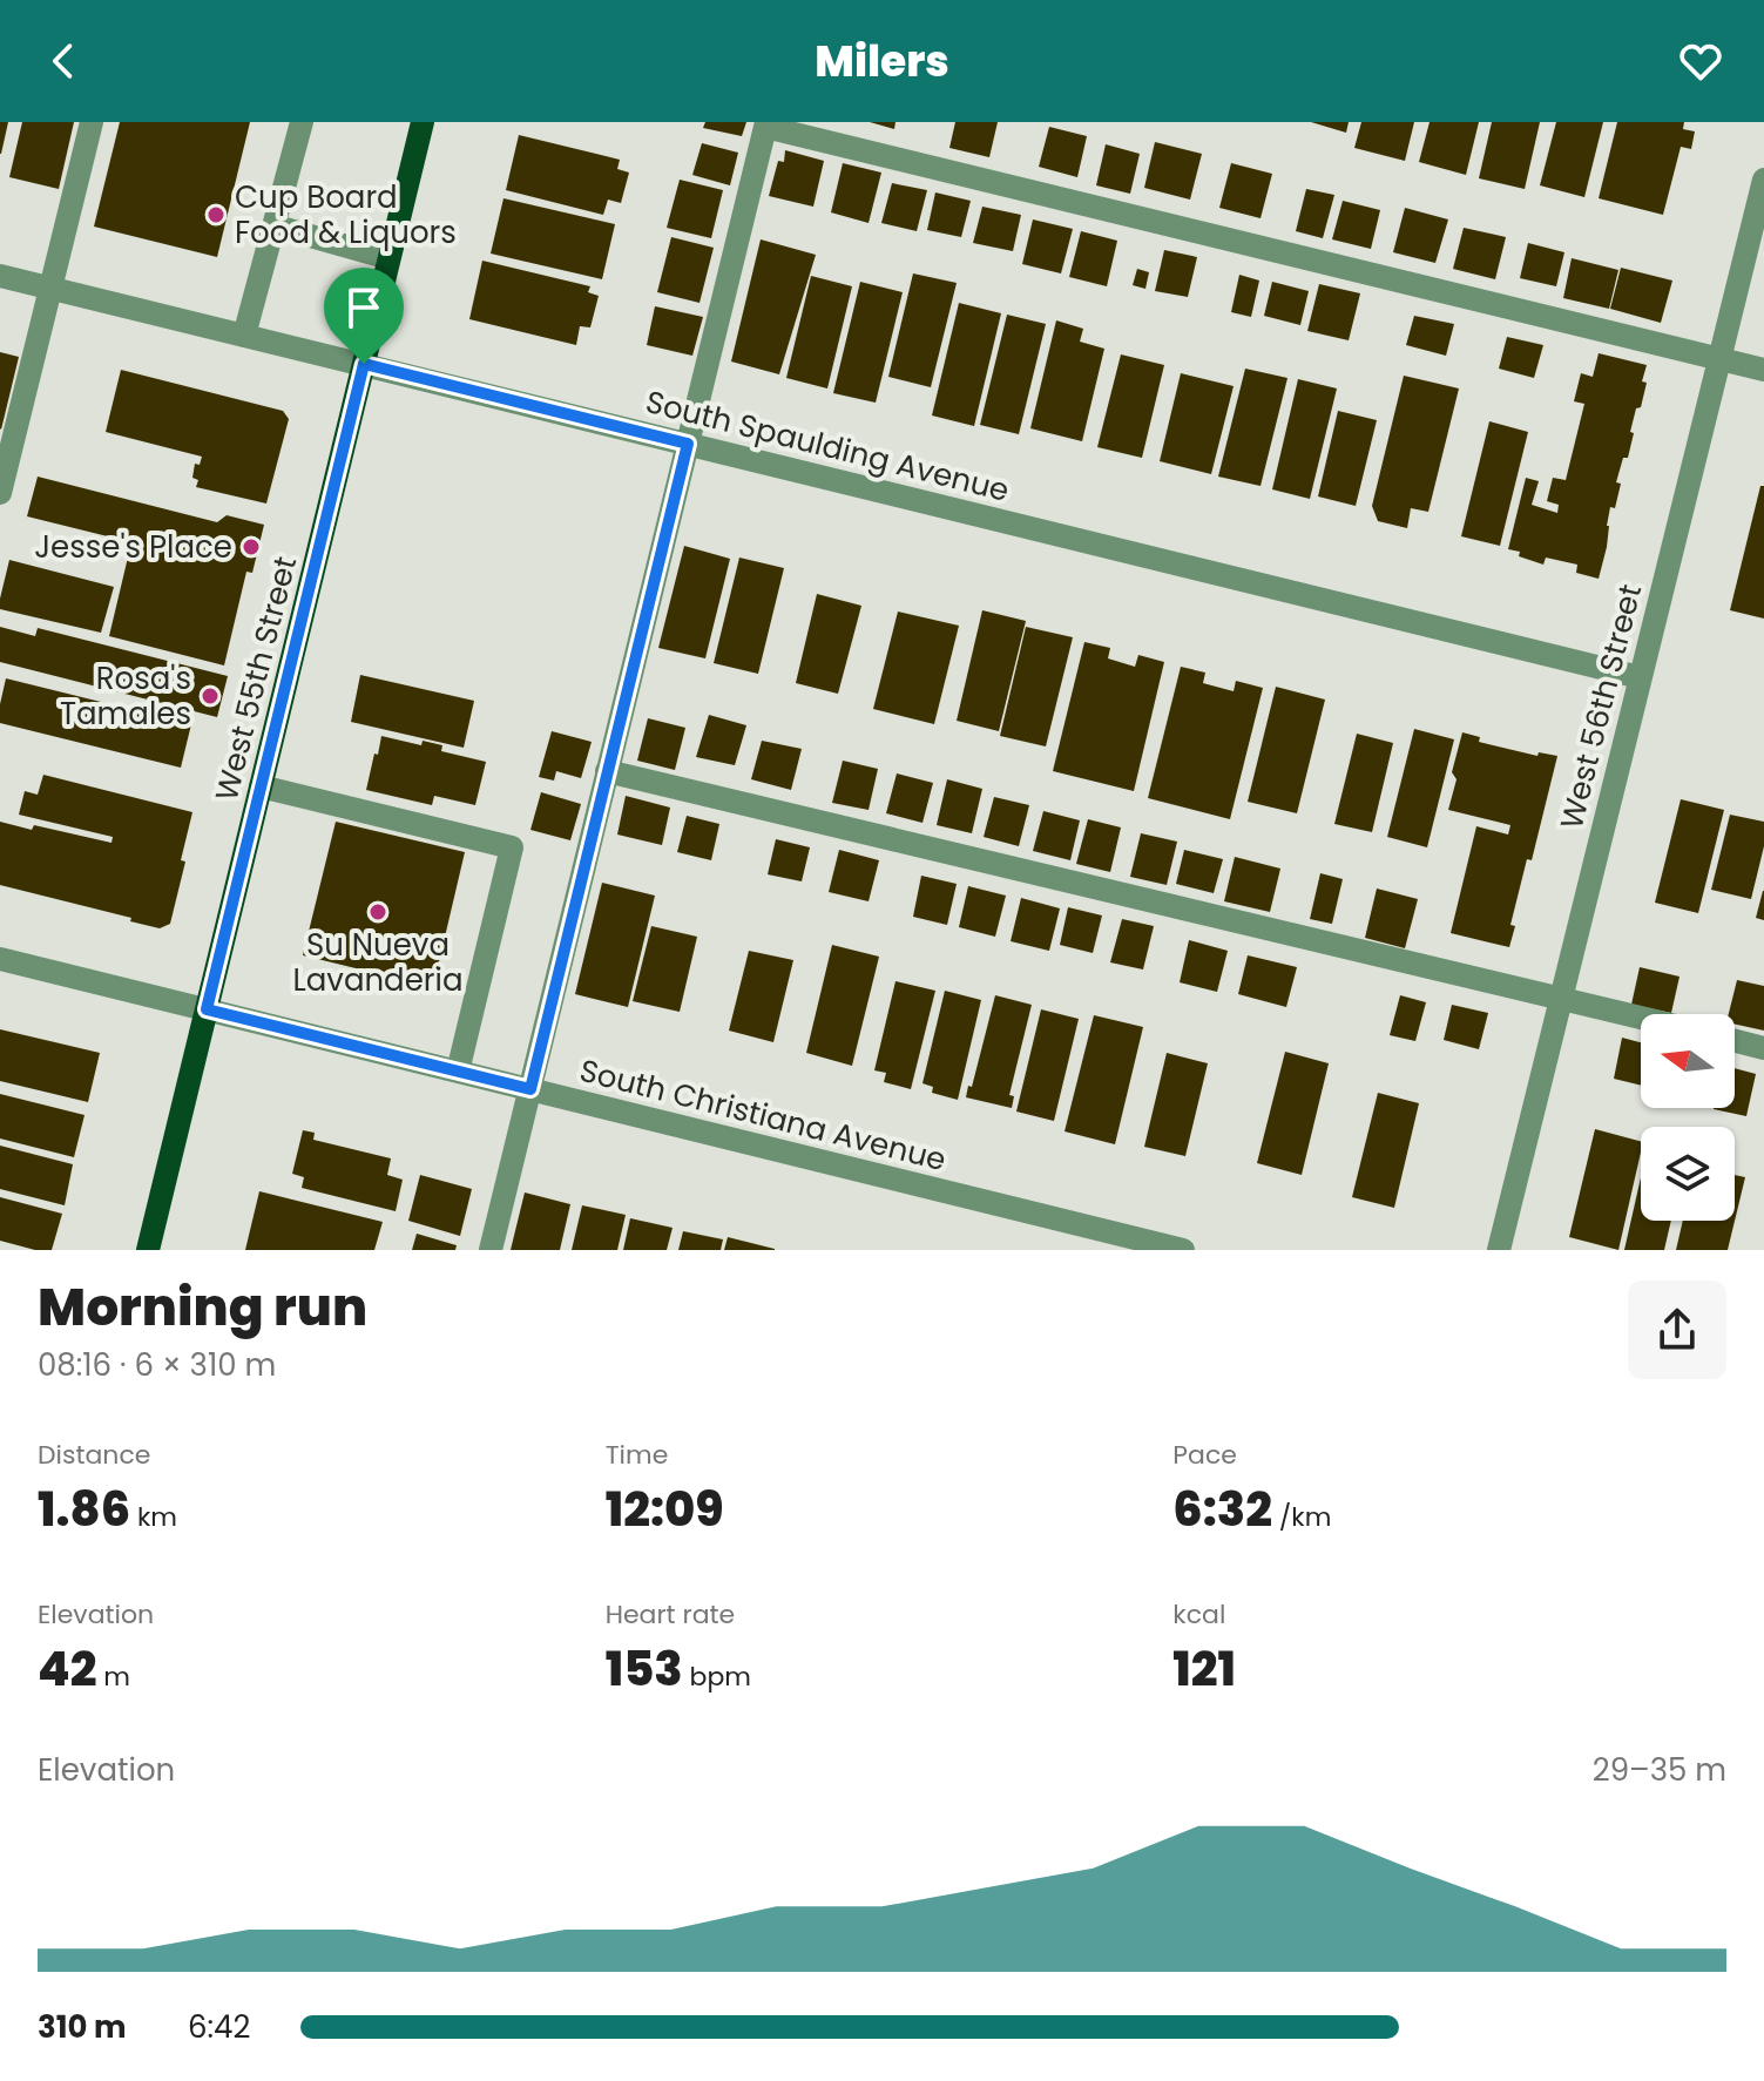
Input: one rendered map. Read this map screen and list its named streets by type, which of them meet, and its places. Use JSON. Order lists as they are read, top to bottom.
{
  "streets": {
    "main road": ["West 55th Street"],
    "street": ["South Spaulding Avenue", "West 56th Street", "South Christiana Avenue"]
  },
  "crossings": [
    ["South Spaulding Avenue", "West 55th Street"],
    ["South Spaulding Avenue", "West 56th Street"],
    ["West 55th Street", "South Christiana Avenue"]
  ],
  "places": [
    "Cup Board Food & Liquors",
    "Jesse's Place",
    "Rosa's Tamales",
    "Su Nueva Lavanderia"
  ],
  "north": "left",
  "page": {
    "header": "Milers",
    "heading": ["Morning run", "08:16 · 6 × 310 m"],
    "stats": [
      ["Distance", "1.86 km"],
      ["Time", "12:09"],
      ["Pace", "6:32 /km"],
      ["Elevation", "42 m"],
      ["Heart rate", "153 bpm"],
      ["kcal", "121"]
    ],
    "chart": ["Elevation", "29–35 m"],
    "list": [
      {
        "name": "310 m",
        "note": "6:42"
      }
    ]
  }
}
